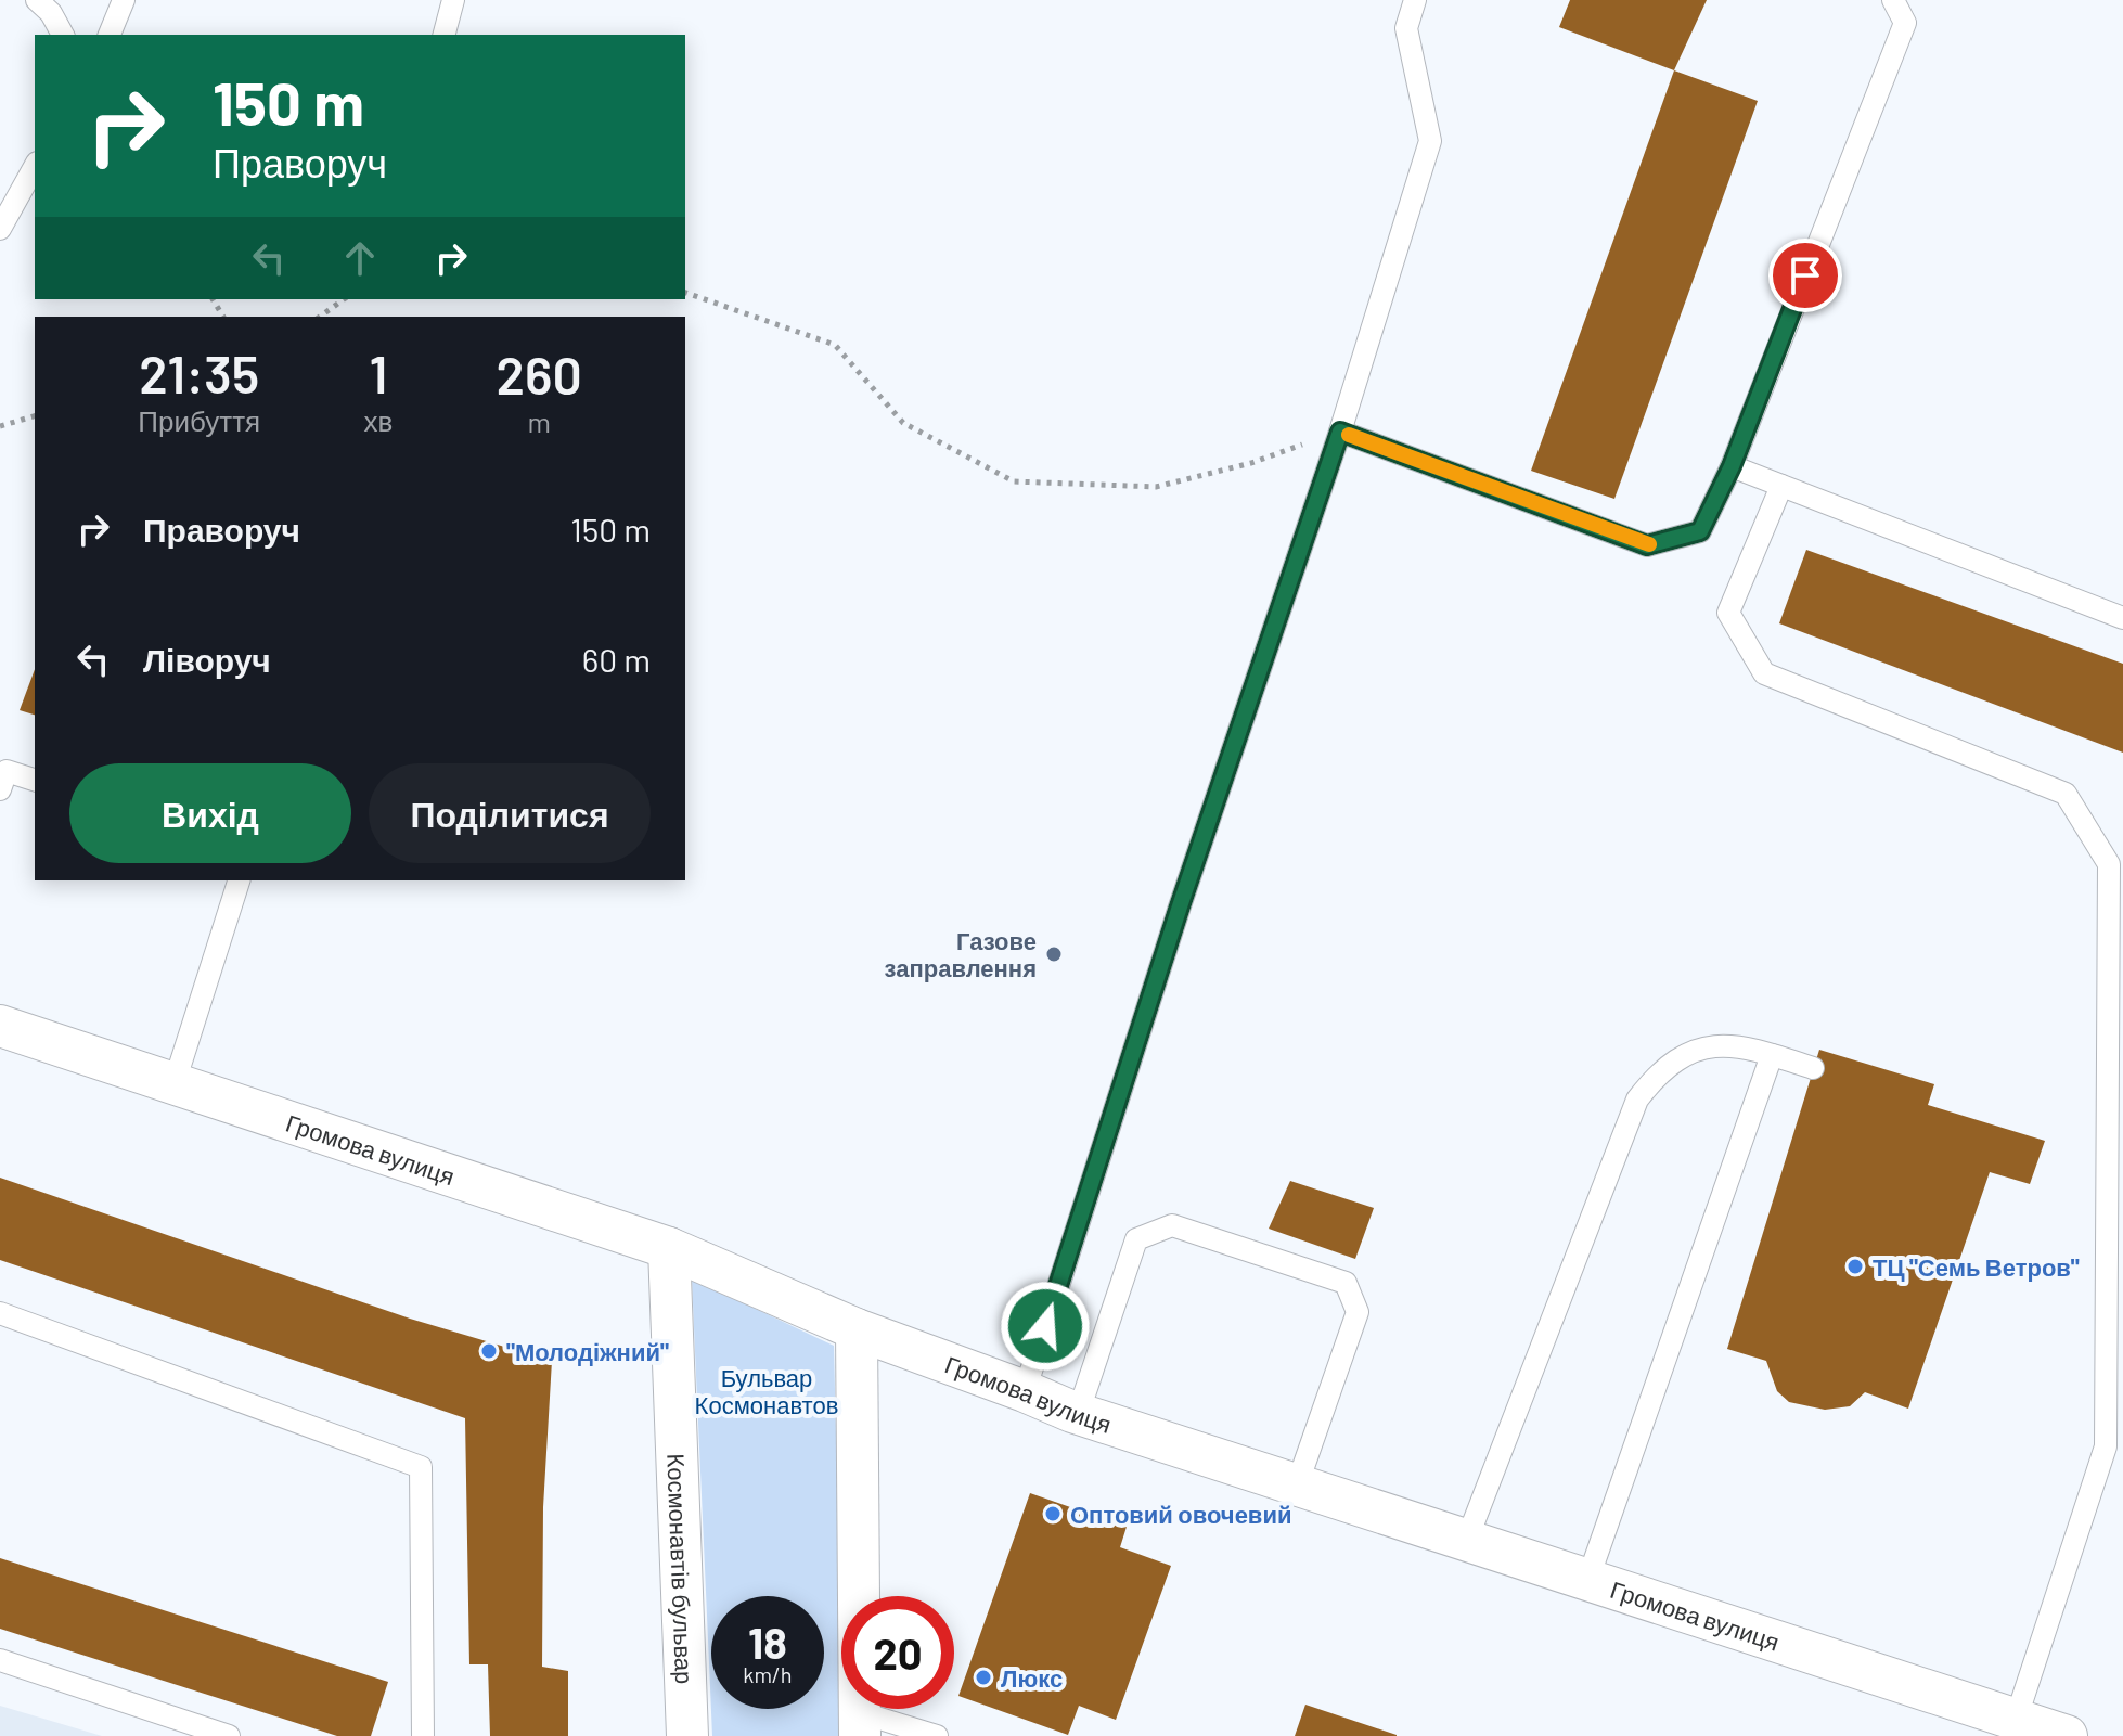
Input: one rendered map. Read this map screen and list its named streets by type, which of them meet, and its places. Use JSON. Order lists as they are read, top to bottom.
{
  "streets": {
    "street": ["Громова вулиця", "Космонавтів бульвар"]
  },
  "crossings": [
    ["Громова вулиця", "Космонавтів бульвар"]
  ],
  "parks": ["Бульвар Космонавтов"],
  "places": [
    "Газове заправлення",
    "ТЦ \"Семь Ветров\"",
    "\"Молодіжний\"",
    "Оптовий овочевий",
    "Люкс"
  ],
  "page": {
    "turn": ["150 m", "Праворуч"],
    "eta": [
      "21:35",
      "Прибуття",
      "1",
      "хв",
      "260",
      "m"
    ],
    "list": [
      {
        "name": "Праворуч",
        "value": "150 m"
      },
      {
        "name": "Ліворуч",
        "value": "60 m"
      }
    ],
    "buttons": ["Вихід", "Поділитися"],
    "speed": "18 km/h",
    "limit": "20"
  }
}
